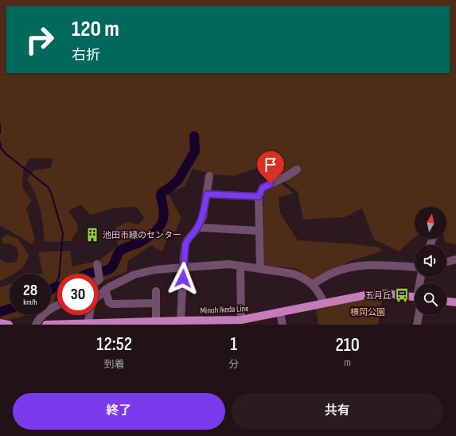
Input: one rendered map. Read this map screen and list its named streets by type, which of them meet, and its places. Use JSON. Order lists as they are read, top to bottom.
{
  "streets": {
    "main road": ["Minoh Ikeda Line"]
  },
  "parks": ["横岡公園"],
  "places": {
    "building": ["池田市緑のセンター"],
    "bus stop": ["五月丘"]
  },
  "north": "top",
  "page": {
    "turn": ["120 m", "右折"],
    "speed": "28 km/h",
    "limit": "30",
    "eta": [
      "12:52",
      "到着",
      "1",
      "分",
      "210",
      "m"
    ],
    "buttons": ["終了", "共有"]
  }
}
